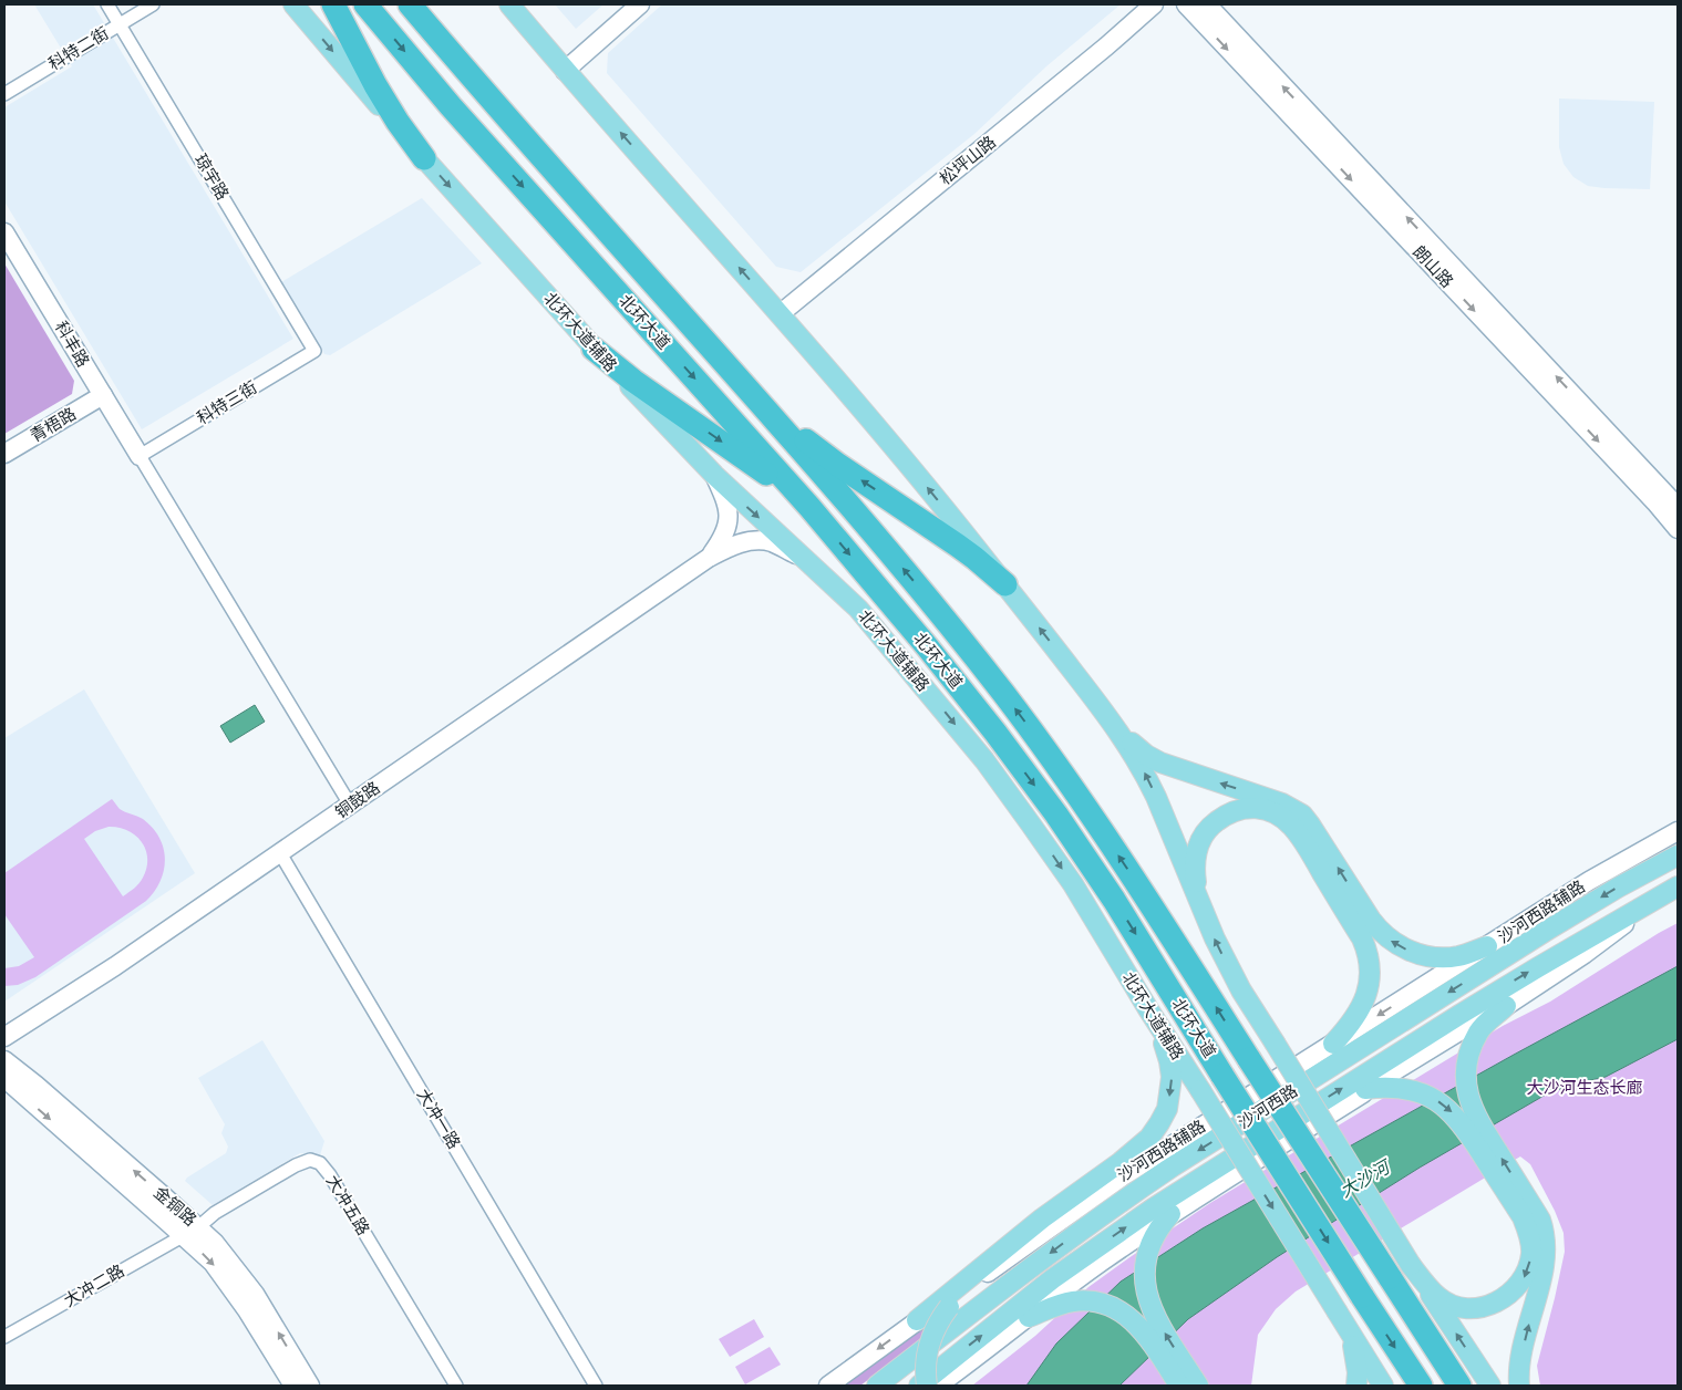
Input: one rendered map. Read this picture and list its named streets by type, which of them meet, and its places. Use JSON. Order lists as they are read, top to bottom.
{
  "streets": {
    "highway": ["北环大道"],
    "main road": [
      "松坪山路",
      "朗山路",
      "北环大道辅路",
      "科丰路",
      "青梧路",
      "铜鼓路",
      "沙河西路辅路",
      "沙河西路",
      "金铜路"
    ],
    "street": [
      "科特二街",
      "琼宇路",
      "科特三街",
      "大冲一路",
      "大冲五路",
      "大冲二路"
    ]
  },
  "crossings": [
    ["科特二街", "琼宇路"],
    ["琼宇路", "科特三街"],
    ["科丰路", "科特三街"],
    ["科丰路", "青梧路"],
    ["铜鼓路", "大冲一路"],
    ["大冲五路", "金铜路"],
    ["大冲五路", "大冲二路"],
    ["金铜路", "大冲二路"]
  ],
  "water": ["大沙河"],
  "parks": ["大沙河生态长廊"]
}
